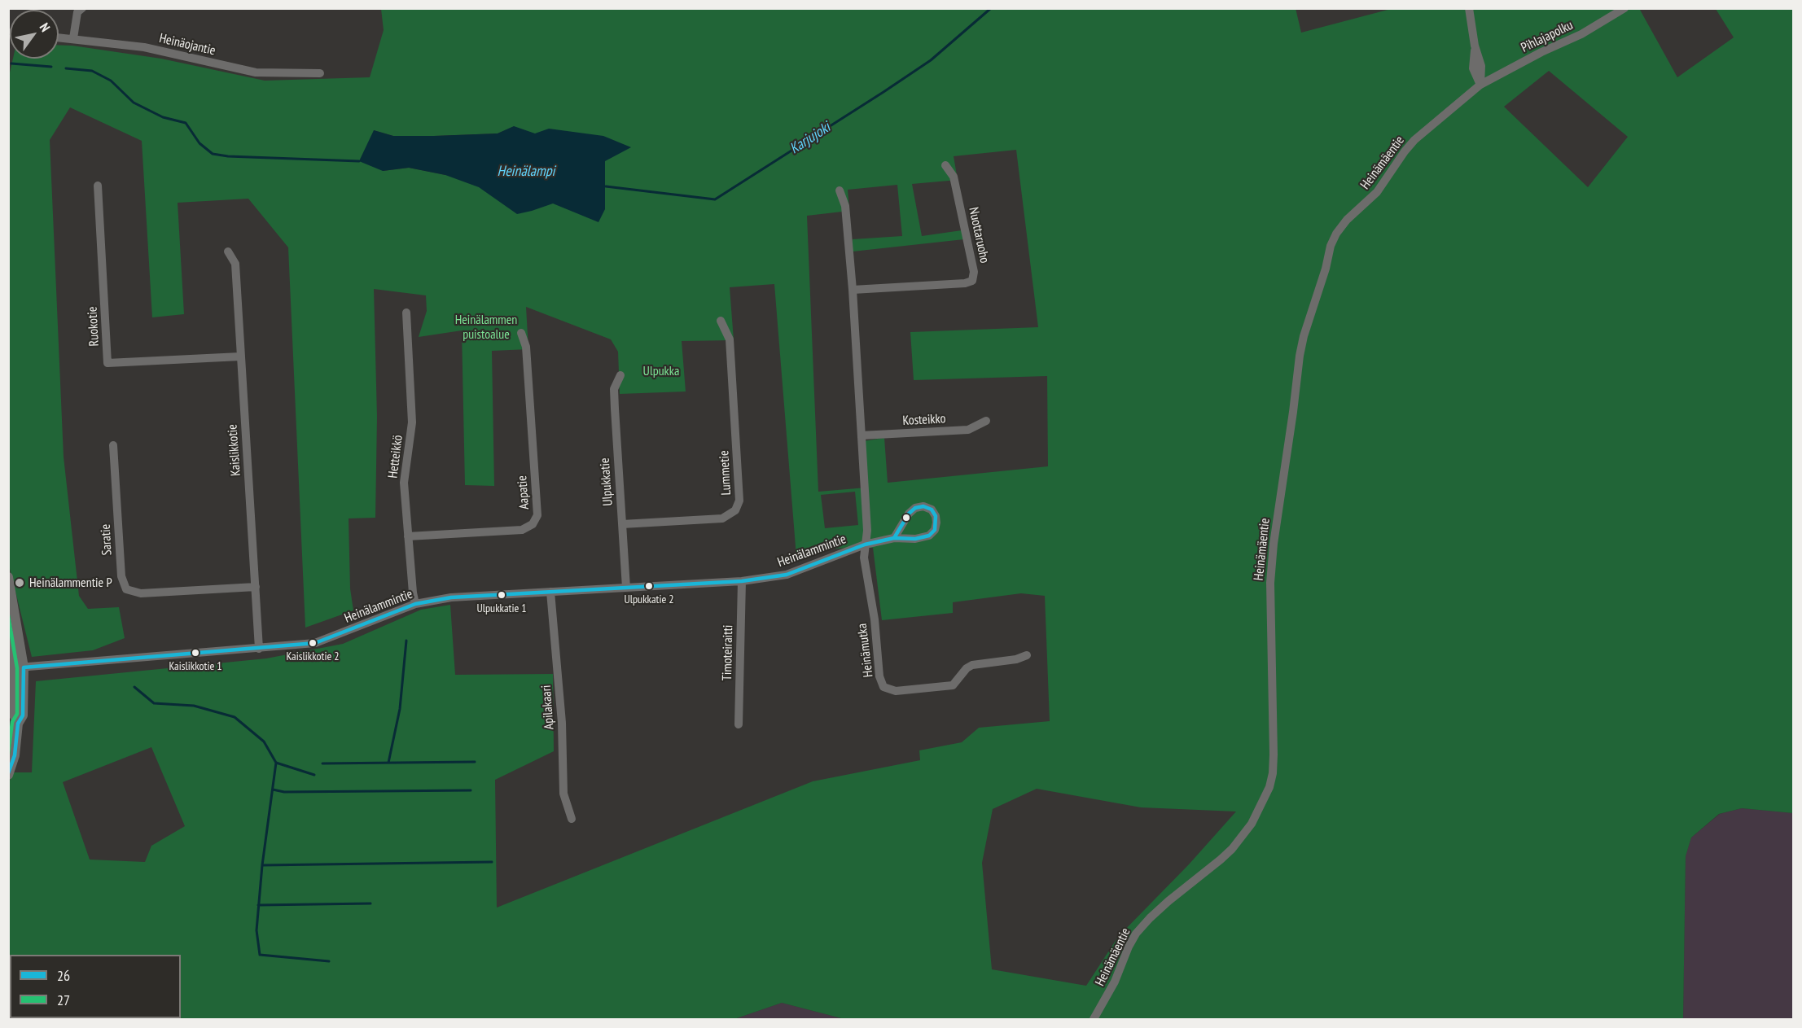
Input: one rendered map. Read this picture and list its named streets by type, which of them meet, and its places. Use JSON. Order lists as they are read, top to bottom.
{
  "streets": {
    "street": [
      "Pihlajapolku",
      "Heinäojantie",
      "Heinämäentie",
      "Nuottaruoho",
      "Ruokotie",
      "Kosteikko",
      "Kaislikkotie",
      "Hetteikkö",
      "Lummetie",
      "Ulpukkatie",
      "Aapatie",
      "Saratie",
      "Heinälammintie",
      "Heinämutka",
      "Timoteiraitti",
      "Apilakaari"
    ]
  },
  "crossings": [
    ["Pihlajapolku", "Heinämäentie"],
    ["Ruokotie", "Kaislikkotie"],
    ["Kaislikkotie", "Saratie"],
    ["Kaislikkotie", "Heinälammintie"],
    ["Hetteikkö", "Aapatie"],
    ["Hetteikkö", "Heinälammintie"],
    ["Lummetie", "Ulpukkatie"],
    ["Ulpukkatie", "Heinälammintie"],
    ["Heinälammintie", "Heinämutka"],
    ["Heinälammintie", "Timoteiraitti"],
    ["Heinälammintie", "Apilakaari"]
  ],
  "water": ["Karjujoki", "Heinälampi"],
  "parks": ["Heinälammen puistoalue", "Ulpukka"],
  "places": [
    "Heinälammentie P",
    "Ulpukkatie 2",
    "Ulpukkatie 1",
    "Kaislikkotie 2",
    "Kaislikkotie 1"
  ],
  "lines": ["transit line 26", "transit line 27"],
  "legend": ["26", "27"],
  "north": "top right"
}
